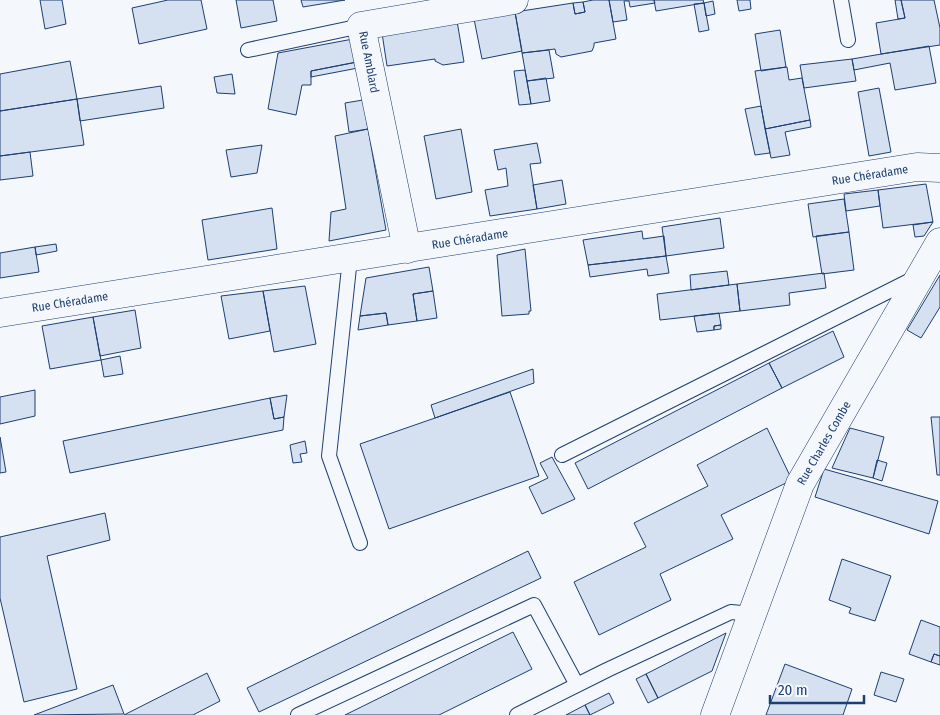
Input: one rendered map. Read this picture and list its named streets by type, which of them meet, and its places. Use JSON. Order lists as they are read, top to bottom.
{
  "streets": {
    "street": ["Rue Amblard", "Rue Chéradame", "Rue Charles Combe"]
  },
  "crossings": [
    ["Rue Amblard", "Rue Chéradame"]
  ],
  "scale_bar": "20 m"
}
